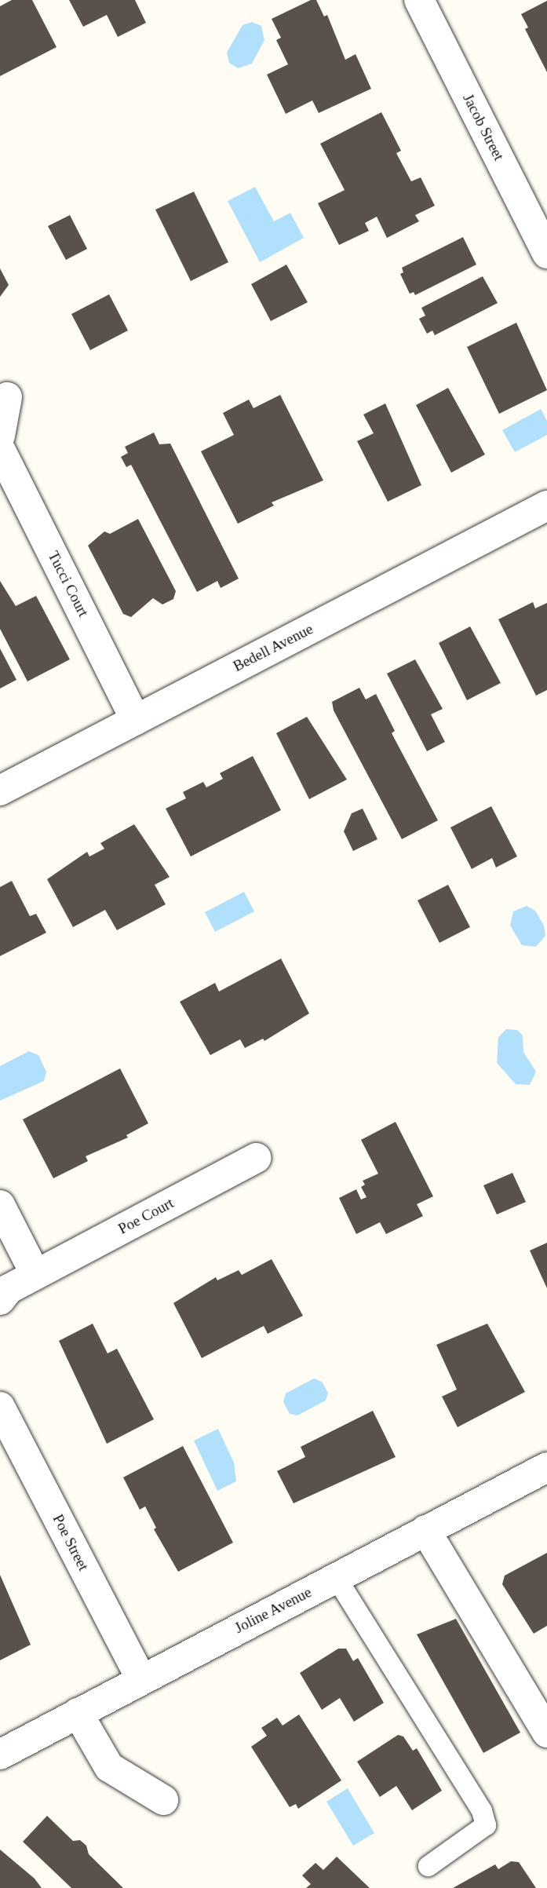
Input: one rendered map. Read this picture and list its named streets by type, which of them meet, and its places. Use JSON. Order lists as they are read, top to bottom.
{
  "streets": {
    "street": [
      "Jacob Street",
      "Tucci Court",
      "Bedell Avenue",
      "Poe Court",
      "Poe Street",
      "Joline Avenue"
    ]
  },
  "crossings": [
    ["Tucci Court", "Bedell Avenue"],
    ["Poe Street", "Joline Avenue"]
  ]
}
